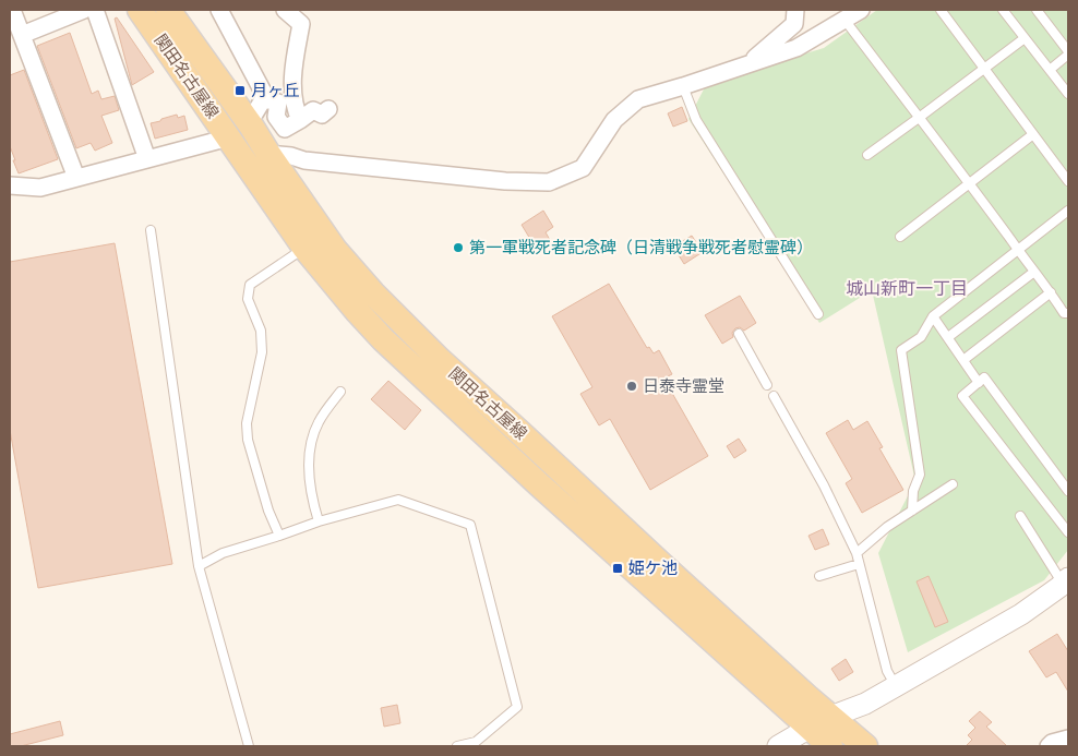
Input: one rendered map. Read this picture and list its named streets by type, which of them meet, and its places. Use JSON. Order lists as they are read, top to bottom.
{
  "streets": {
    "main road": ["関田名古屋線"]
  },
  "districts": ["城山新町一丁目"],
  "places": {
    "transit": ["月ヶ丘", "姫ケ池"],
    "other": ["第一軍戦死者記念碑（日清戦争戦死者慰霊碑）", "日泰寺霊堂"]
  }
}
